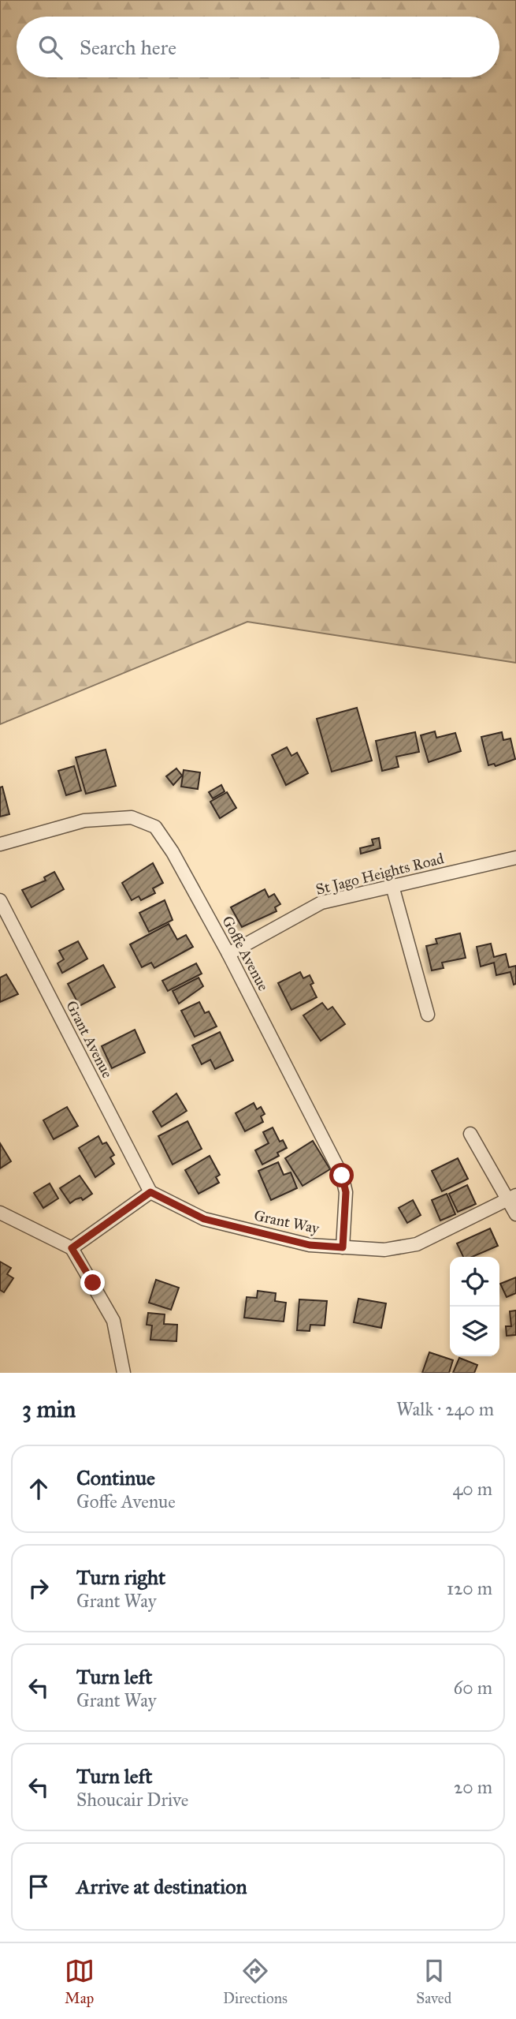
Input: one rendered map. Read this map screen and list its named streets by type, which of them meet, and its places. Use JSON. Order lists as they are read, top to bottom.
{
  "streets": {
    "street": [
      "St Jago Heights Road",
      "Goffe Avenue",
      "Grant Avenue",
      "Grant Way"
    ]
  },
  "crossings": [
    ["St Jago Heights Road", "Goffe Avenue"],
    ["Goffe Avenue", "Grant Way"],
    ["Grant Avenue", "Grant Way"]
  ],
  "page": {
    "search": "Search here",
    "heading": ["3 min", "Walk · 240 m"],
    "list": [
      ["Continue", "Goffe Avenue", "40 m"],
      ["Turn right", "Grant Way", "120 m"],
      ["Turn left", "Grant Way", "60 m"],
      ["Turn left", "Shoucair Drive", "20 m"],
      "Arrive at destination"
    ],
    "nav": ["Map", "Directions", "Saved"]
  }
}
